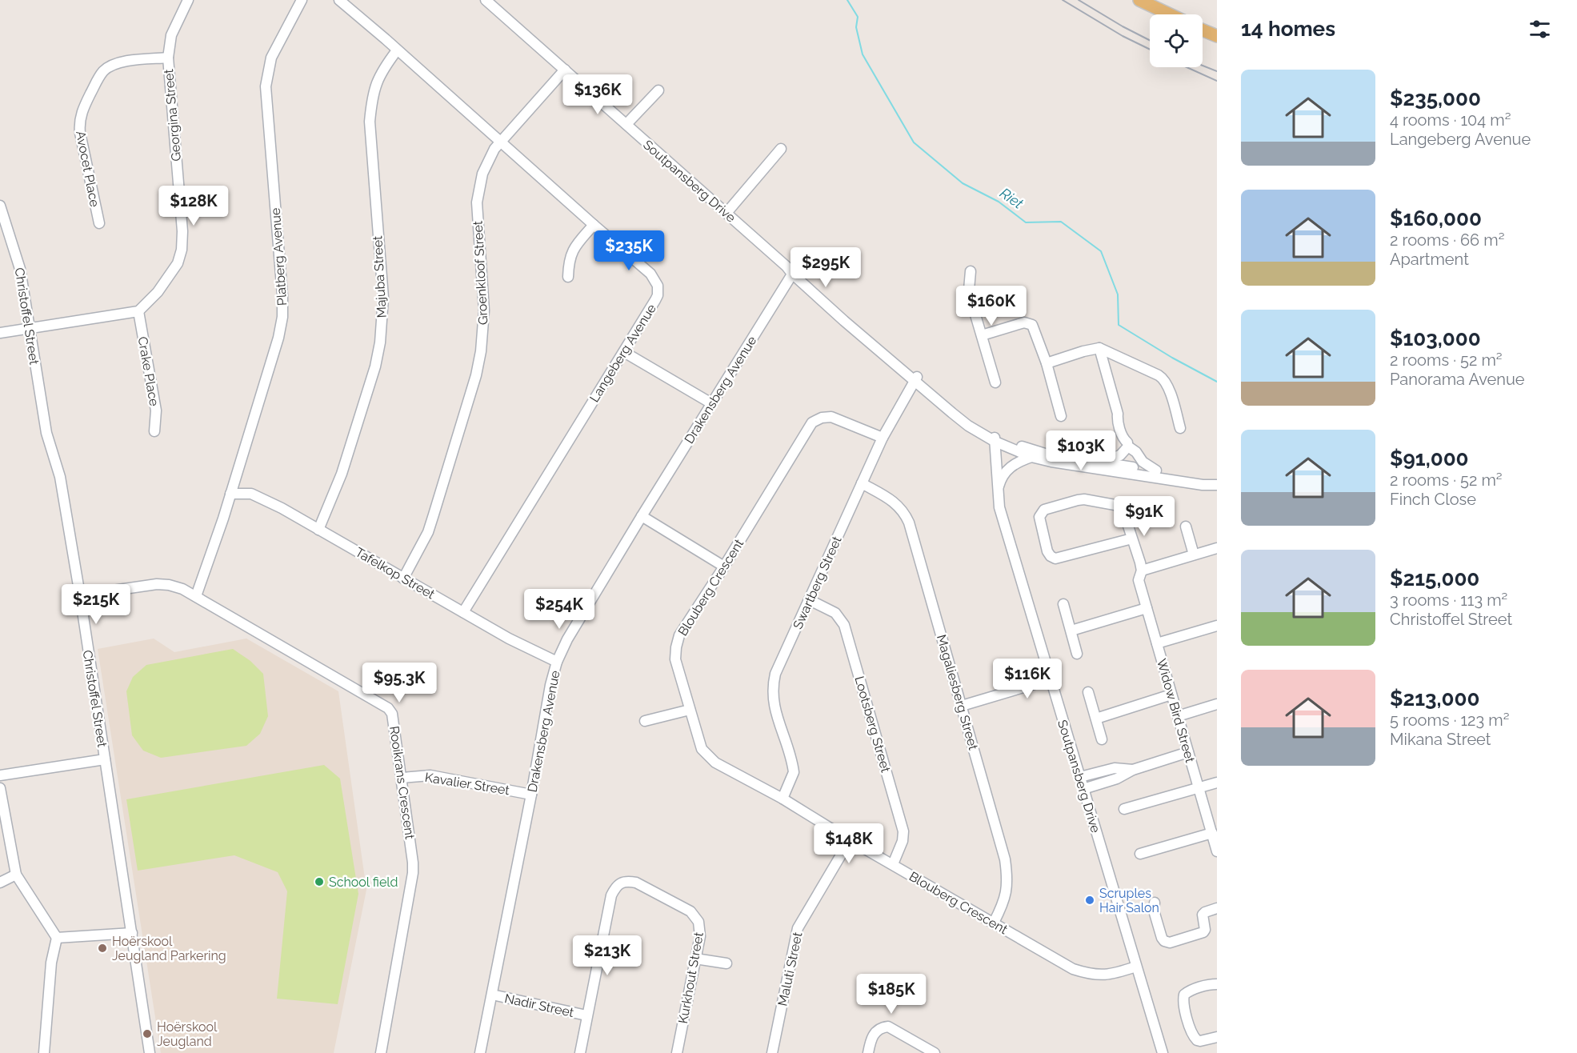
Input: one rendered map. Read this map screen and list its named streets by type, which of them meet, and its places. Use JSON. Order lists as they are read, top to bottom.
{
  "streets": {
    "street": [
      "Georgina Street",
      "Avocet Place",
      "Soutpansberg Drive",
      "Platberg Avenue",
      "Groenkloof Street",
      "Majuba Street",
      "Christoffel Street",
      "Langeberg Avenue",
      "Crake Place",
      "Drakensberg Avenue",
      "Tafelkop Street",
      "Swartberg Street",
      "Blouberg Crescent",
      "Magaliesberg Street",
      "Widow Bird Street",
      "Lootsberg Street",
      "Rooikrans Crescent",
      "Kavalier Street",
      "Maluti Street",
      "Kurkhout Street",
      "Nadir Street"
    ]
  },
  "crossings": [
    ["Georgina Street", "Avocet Place"],
    ["Georgina Street", "Crake Place"],
    ["Soutpansberg Drive", "Groenkloof Street"],
    ["Soutpansberg Drive", "Drakensberg Avenue"],
    ["Soutpansberg Drive", "Swartberg Street"],
    ["Soutpansberg Drive", "Blouberg Crescent"],
    ["Platberg Avenue", "Tafelkop Street"],
    ["Platberg Avenue", "Rooikrans Crescent"],
    ["Groenkloof Street", "Langeberg Avenue"],
    ["Groenkloof Street", "Tafelkop Street"],
    ["Majuba Street", "Langeberg Avenue"],
    ["Majuba Street", "Tafelkop Street"],
    ["Christoffel Street", "Rooikrans Crescent"],
    ["Langeberg Avenue", "Tafelkop Street"],
    ["Drakensberg Avenue", "Tafelkop Street"],
    ["Drakensberg Avenue", "Kavalier Street"],
    ["Drakensberg Avenue", "Nadir Street"],
    ["Swartberg Street", "Blouberg Crescent"],
    ["Swartberg Street", "Magaliesberg Street"],
    ["Swartberg Street", "Lootsberg Street"],
    ["Blouberg Crescent", "Magaliesberg Street"],
    ["Blouberg Crescent", "Lootsberg Street"],
    ["Blouberg Crescent", "Maluti Street"],
    ["Rooikrans Crescent", "Kavalier Street"],
    ["Kurkhout Street", "Nadir Street"]
  ],
  "water": ["Riet"],
  "places": [
    "School field",
    "Scruples Hair Salon",
    "Hoërskool Jeugland Parkering",
    "Hoërskool Jeugland"
  ],
  "page": {
    "heading": "14 homes",
    "list": [
      {
        "name": "$235,000",
        "note": "4 rooms · 104 m² · Langeberg Avenue"
      },
      {
        "name": "$160,000",
        "note": "2 rooms · 66 m² · Apartment"
      },
      {
        "name": "$103,000",
        "note": "2 rooms · 52 m² · Panorama Avenue"
      },
      {
        "name": "$91,000",
        "note": "2 rooms · 52 m² · Finch Close"
      },
      {
        "name": "$215,000",
        "note": "3 rooms · 113 m² · Christoffel Street"
      },
      {
        "name": "$213,000",
        "note": "5 rooms · 123 m² · Mikana Street"
      }
    ],
    "price": [
      "$136K",
      "$128K",
      "$235K",
      "$295K",
      "$160K",
      "$103K",
      "$91K",
      "$215K",
      "$254K",
      "$116K",
      "$95.3K",
      "$148K",
      "$213K",
      "$185K"
    ]
  }
}
